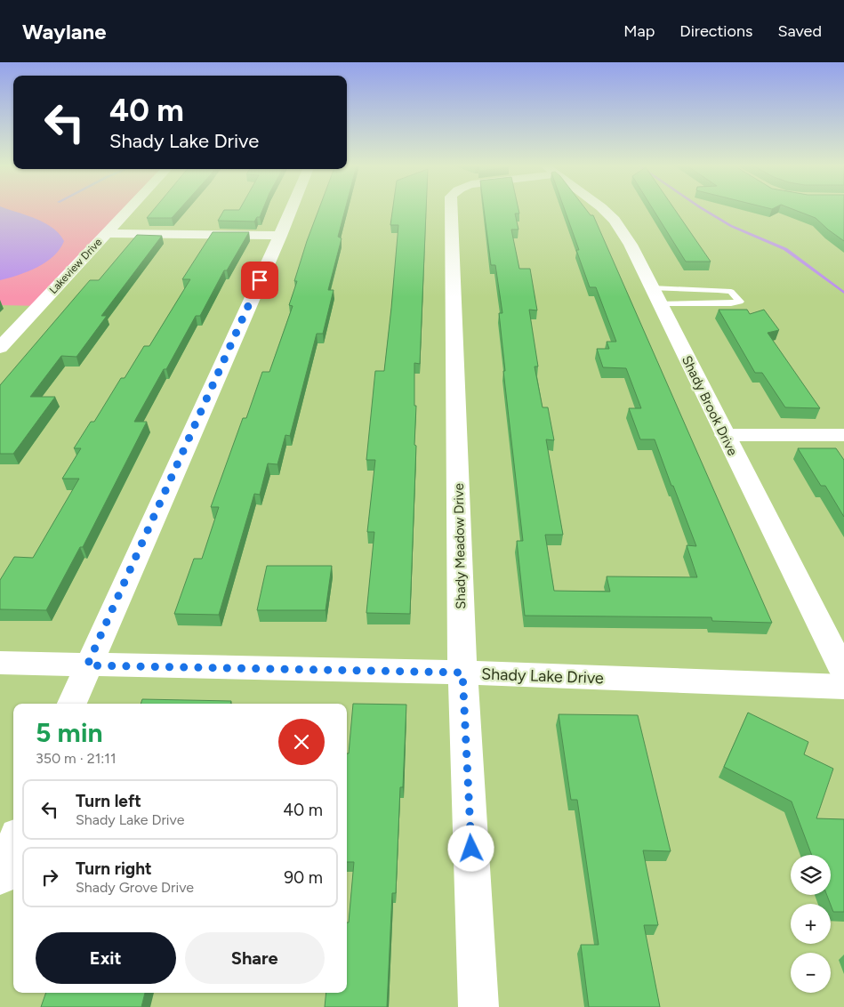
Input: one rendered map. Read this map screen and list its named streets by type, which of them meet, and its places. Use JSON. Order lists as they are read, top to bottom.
{
  "streets": {
    "street": [
      "Lakeview Drive",
      "Shady Brook Drive",
      "Shady Meadow Drive",
      "Shady Lake Drive"
    ]
  },
  "crossings": [
    ["Shady Meadow Drive", "Shady Lake Drive"]
  ],
  "page": {
    "header": "Waylane",
    "nav": ["Map", "Directions", "Saved"],
    "turn": ["40 m", "Shady Lake Drive"],
    "heading": ["5 min", "350 m · 21:11"],
    "list": [
      {
        "name": "Turn left",
        "note": "Shady Lake Drive",
        "value": "40 m"
      },
      {
        "name": "Turn right",
        "note": "Shady Grove Drive",
        "value": "90 m"
      }
    ],
    "map_buttons": ["+", "−"],
    "buttons": ["Exit", "Share"]
  }
}
